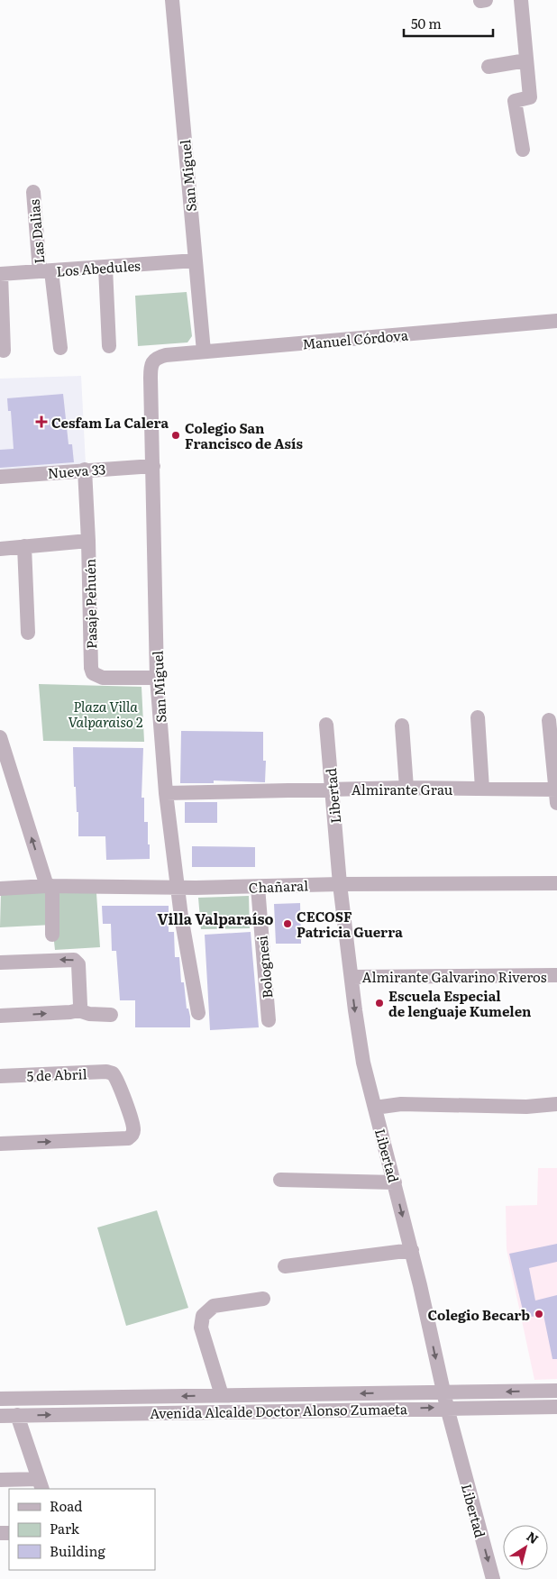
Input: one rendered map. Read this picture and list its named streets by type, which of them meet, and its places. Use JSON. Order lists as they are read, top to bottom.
{
  "streets": {
    "street": [
      "San Miguel",
      "Las Dalias",
      "Los Abedules",
      "Manuel Córdova",
      "Nueva 33",
      "Pasaje Pehuén",
      "Almirante Grau",
      "Libertad",
      "Chañaral",
      "Bolognesi",
      "Almirante Galvarino Riveros",
      "5 de Abril",
      "Avenida Alcalde Doctor Alonso Zumaeta"
    ]
  },
  "crossings": [
    ["San Miguel", "Los Abedules"],
    ["San Miguel", "Manuel Córdova"],
    ["San Miguel", "Nueva 33"],
    ["San Miguel", "Pasaje Pehuén"],
    ["San Miguel", "Almirante Grau"],
    ["San Miguel", "Chañaral"],
    ["Las Dalias", "Los Abedules"],
    ["Nueva 33", "Pasaje Pehuén"],
    ["Almirante Grau", "Libertad"],
    ["Libertad", "Chañaral"],
    ["Libertad", "Almirante Galvarino Riveros"],
    ["Libertad", "Avenida Alcalde Doctor Alonso Zumaeta"],
    ["Chañaral", "Bolognesi"]
  ],
  "one_way": ["Libertad"],
  "districts": ["Villa Valparaíso"],
  "parks": ["Plaza Villa Valparaiso 2"],
  "places": {
    "health": ["Cesfam La Calera"],
    "other": [
      "Colegio San Francisco de Asís",
      "CECOSF Patricia Guerra",
      "Escuela Especial de lenguaje Kumelen",
      "Colegio Becarb"
    ]
  },
  "legend": ["Road", "Park", "Building"],
  "scale_bar": "50 m",
  "north": "top right"
}
